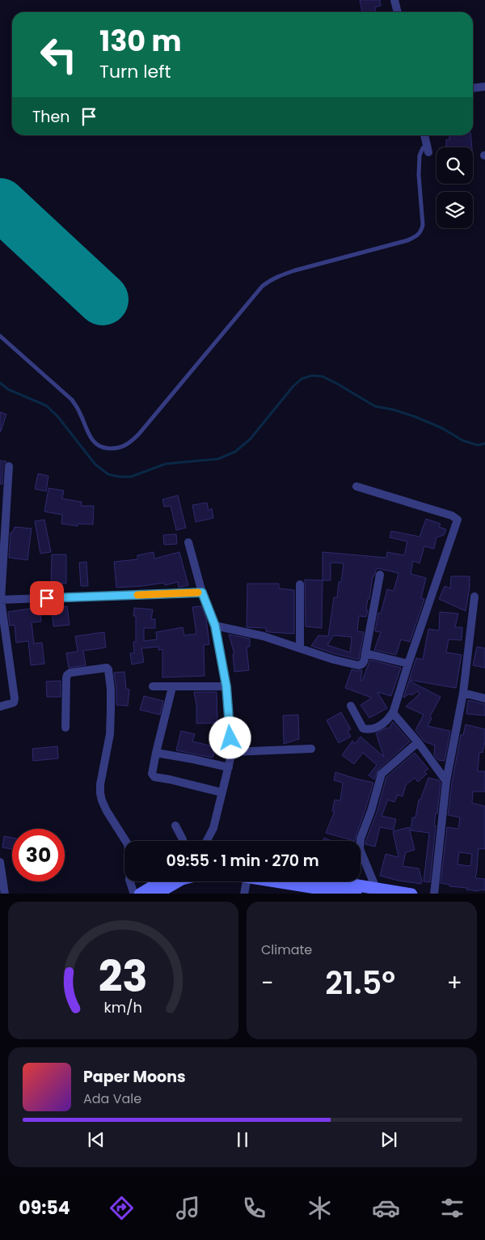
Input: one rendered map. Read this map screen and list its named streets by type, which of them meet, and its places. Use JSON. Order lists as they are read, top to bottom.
{
  "page": {
    "turn": ["130 m", "Turn left"],
    "then": "Then",
    "limit": "30",
    "trip": "09:55 · 1 min · 270 m",
    "tile": "Climate",
    "heat": ["−", "21.5°", "+"],
    "song": ["Paper Moons", "Ada Vale"],
    "tabs": "09:54",
    "gauge": ["23", "km/h"]
  }
}
